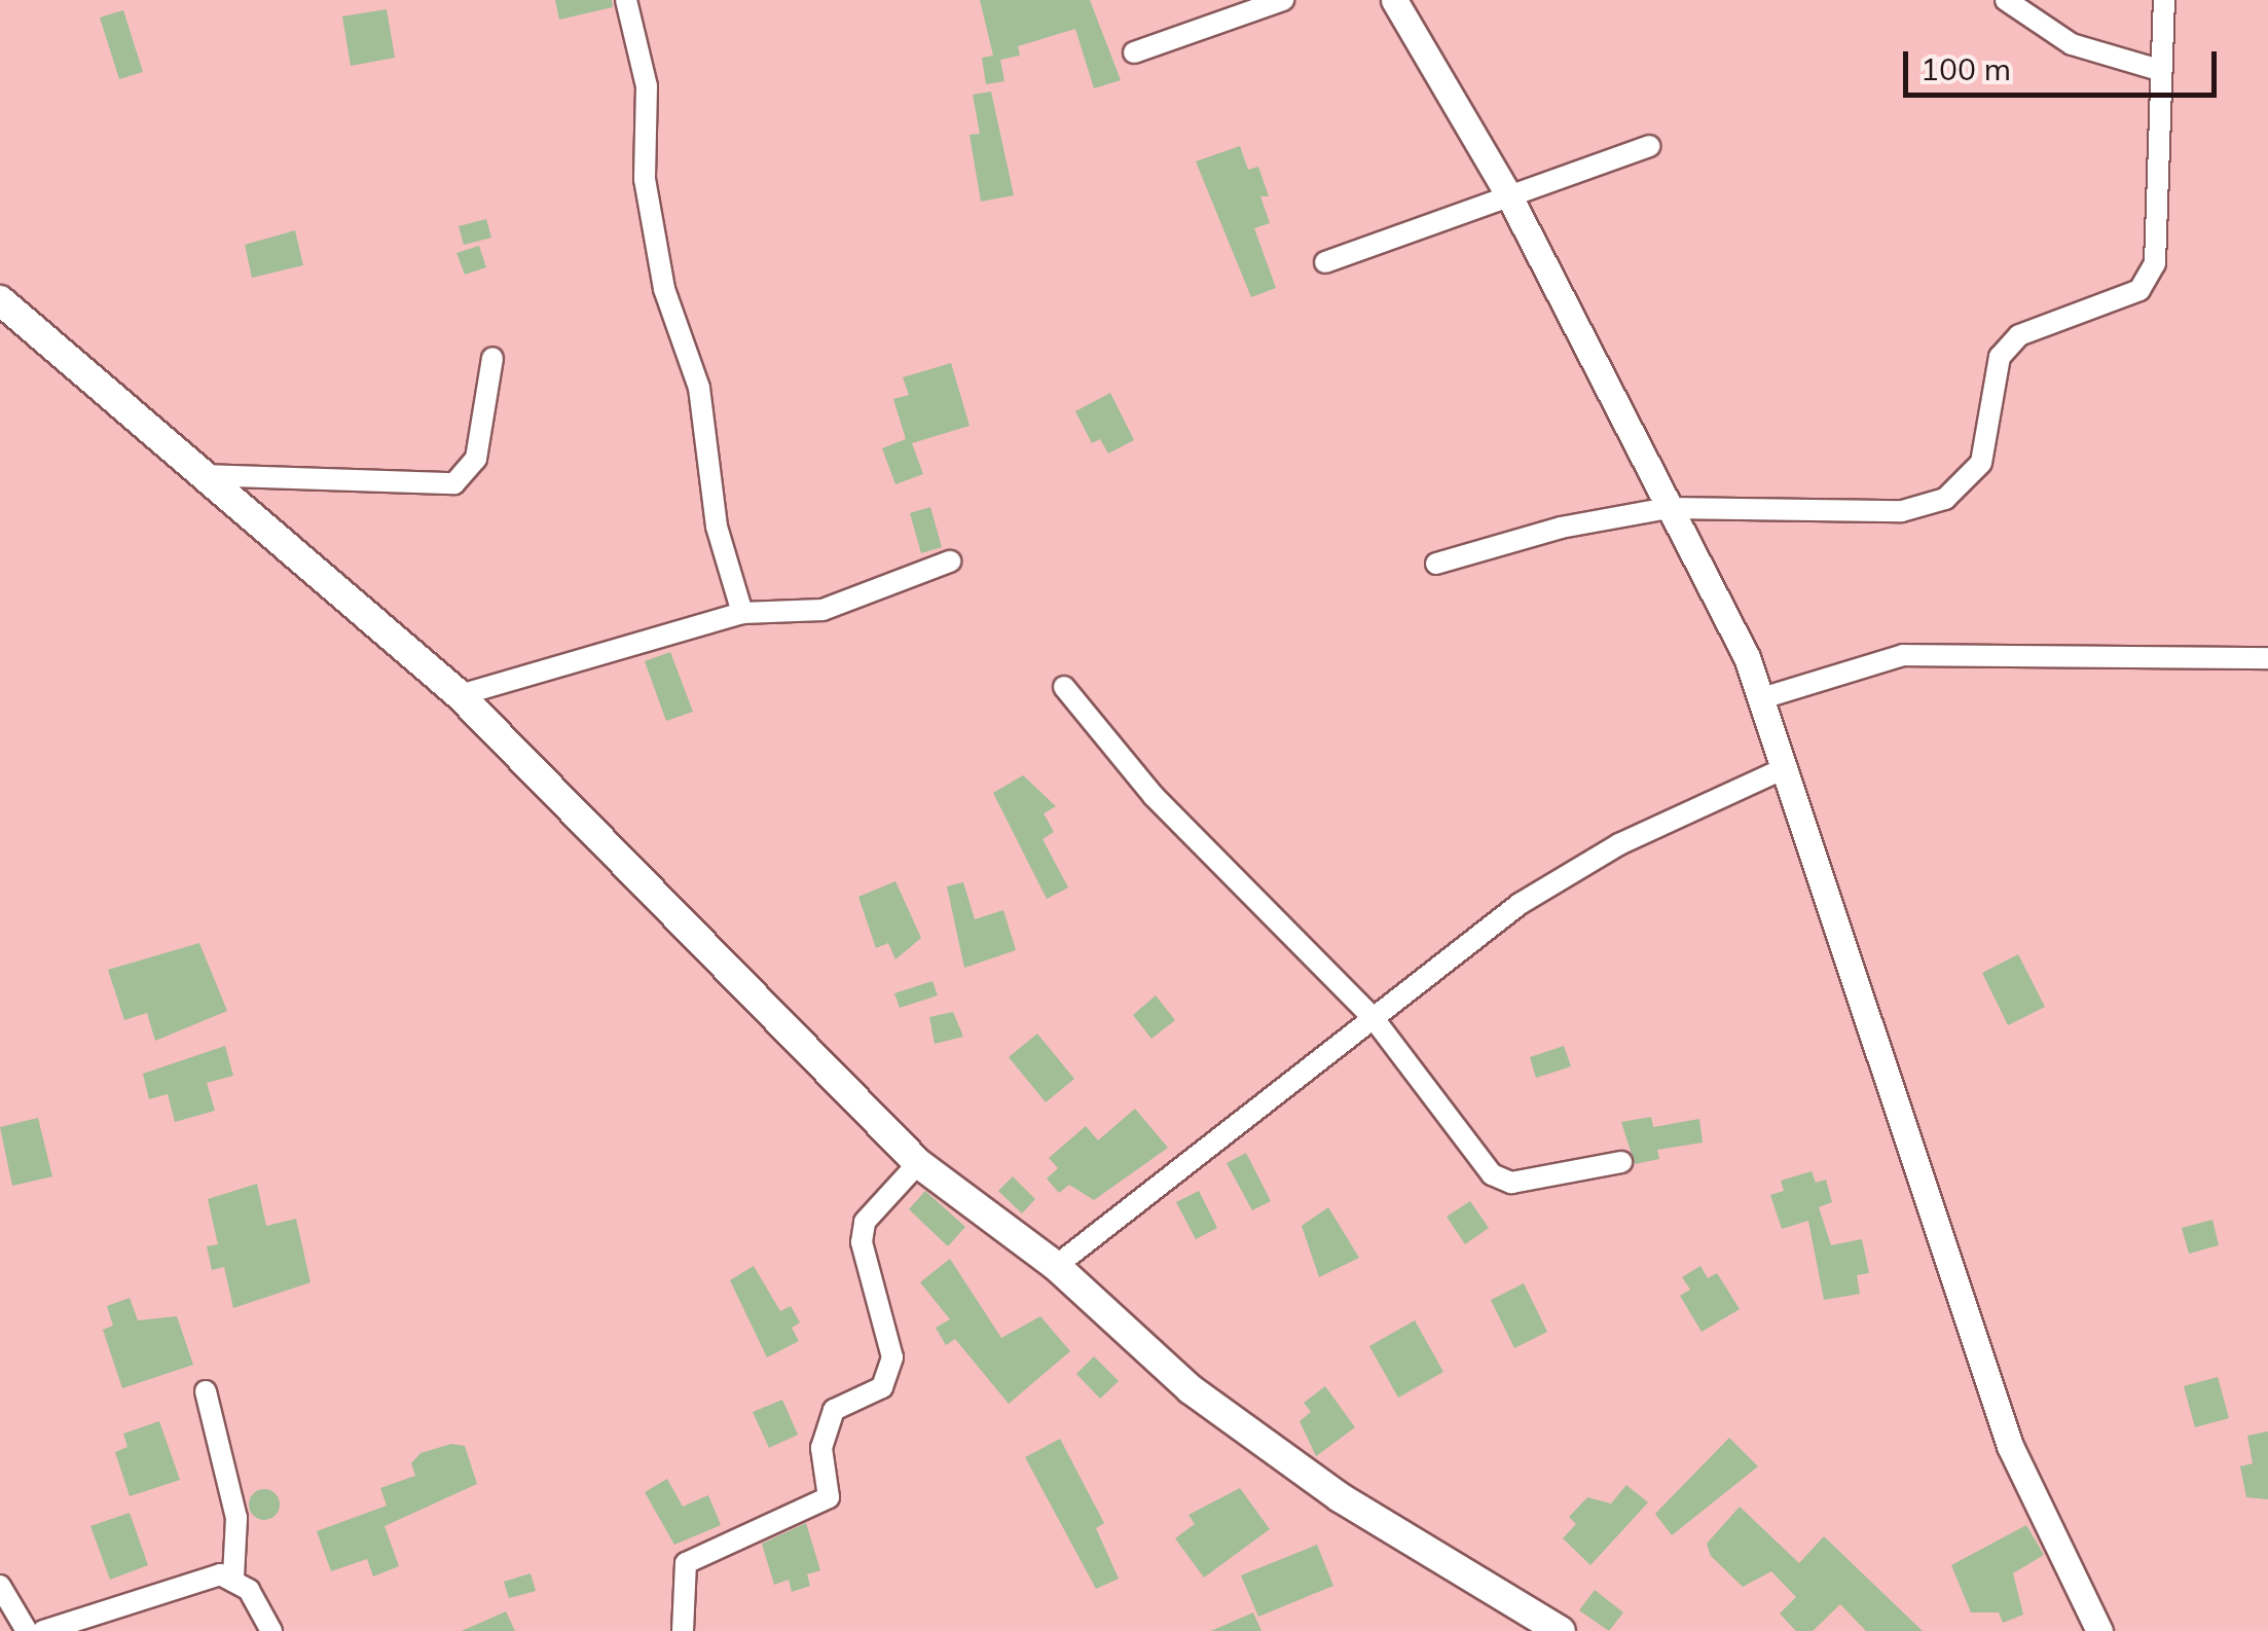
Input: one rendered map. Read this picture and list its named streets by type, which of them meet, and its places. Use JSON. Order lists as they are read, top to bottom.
{
  "scale_bar": "100 m"
}
